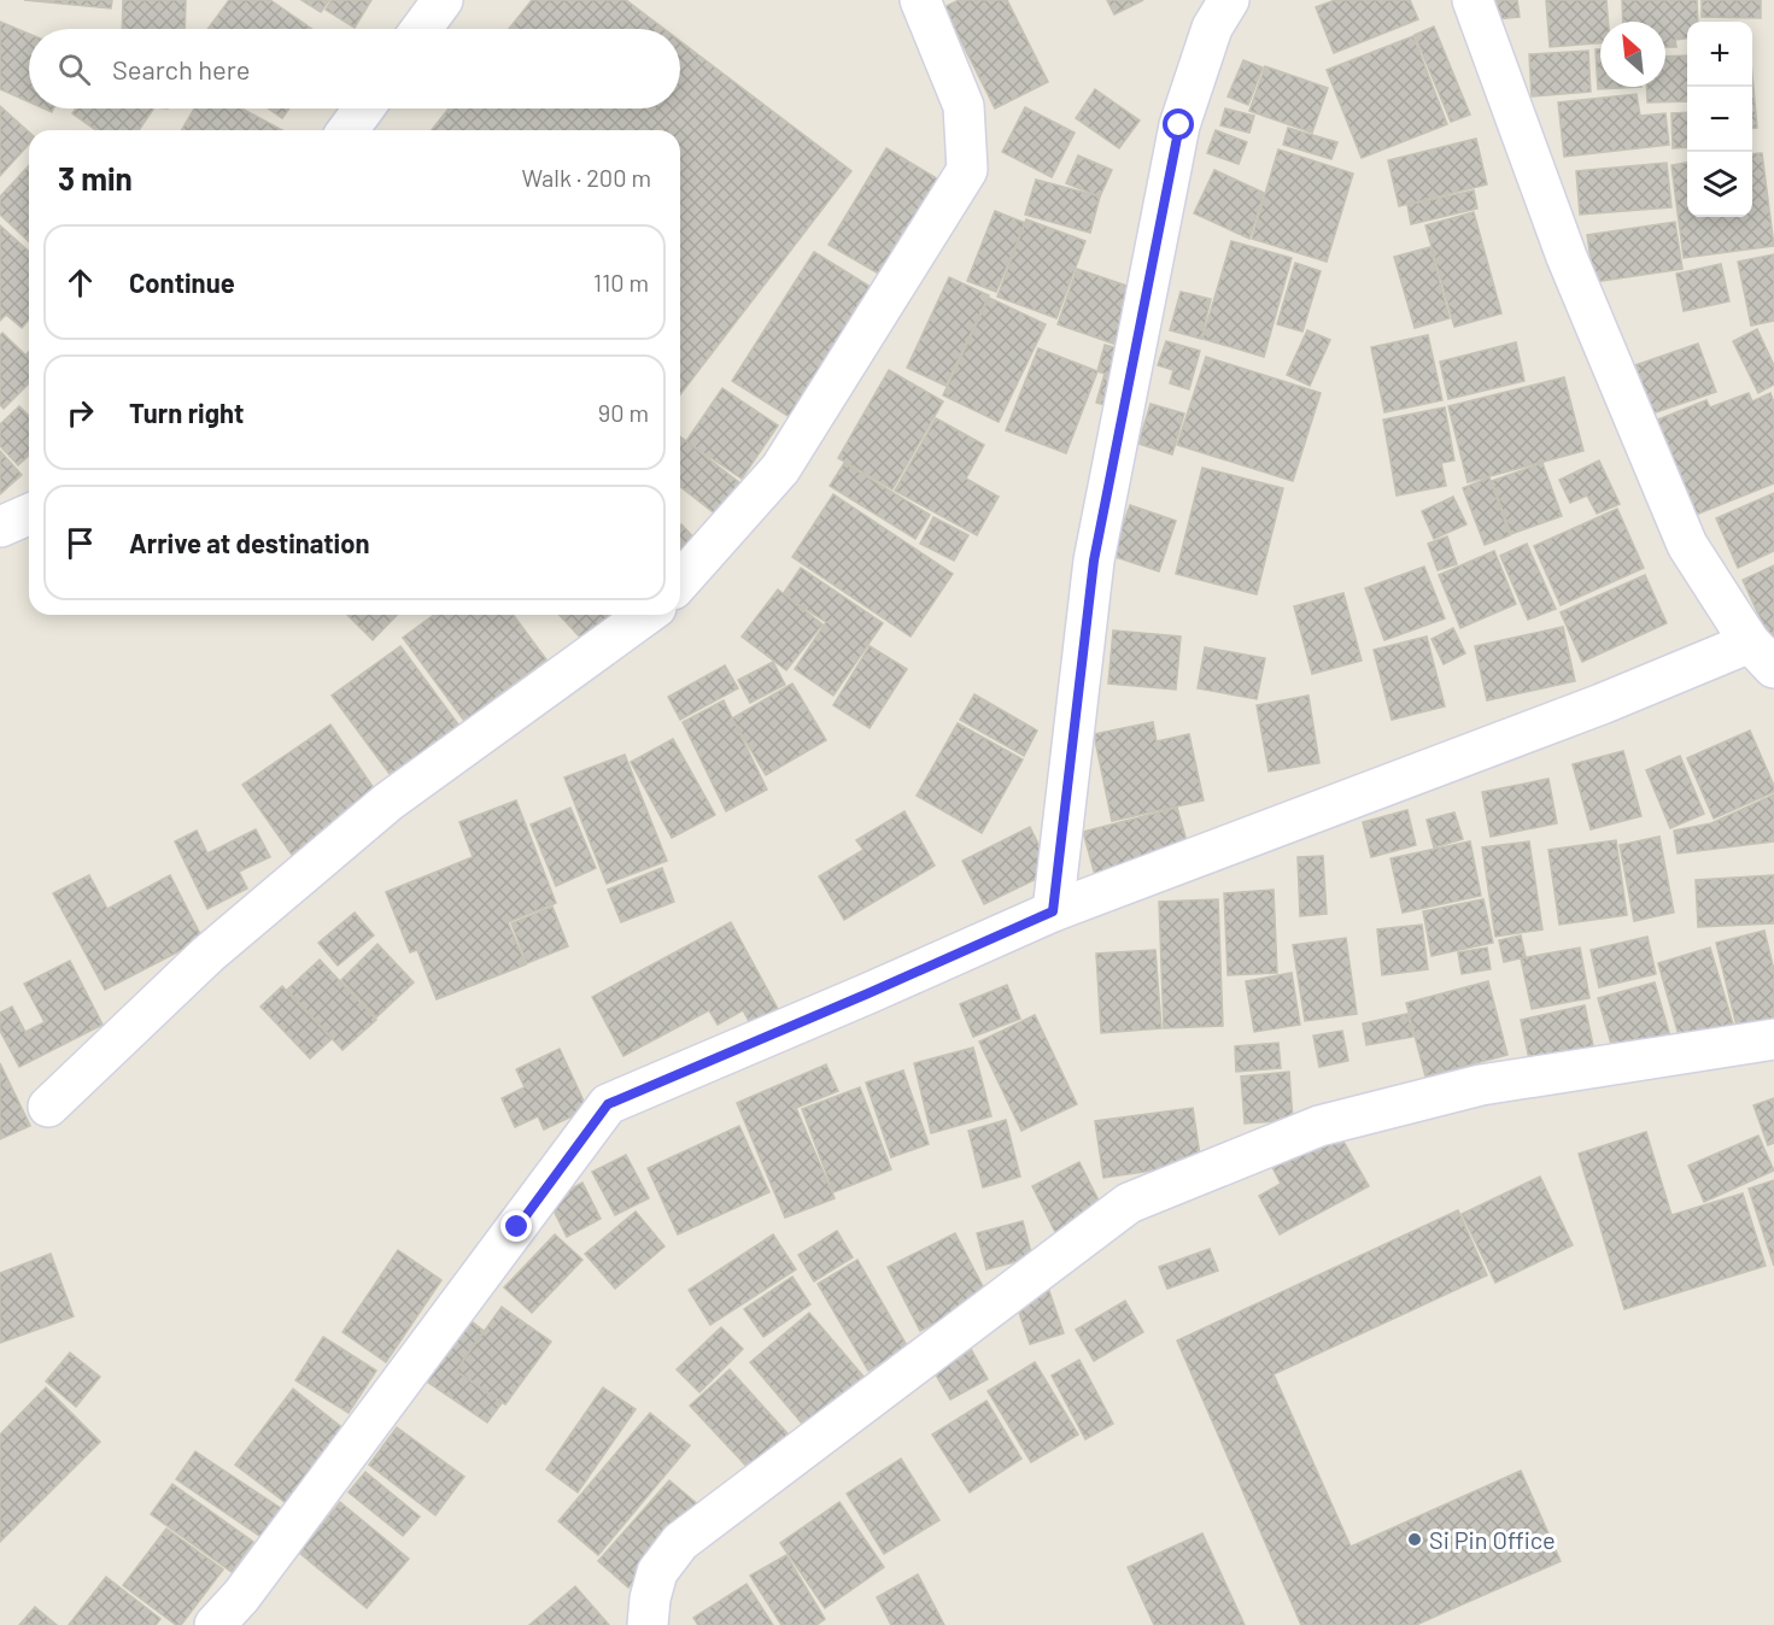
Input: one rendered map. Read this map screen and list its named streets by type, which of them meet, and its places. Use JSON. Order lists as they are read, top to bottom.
{
  "places": ["Si Pin Office"],
  "north": "top left",
  "page": {
    "map_buttons": ["+", "−"],
    "search": "Search here",
    "heading": ["3 min", "Walk · 200 m"],
    "list": [
      ["Continue", "110 m"],
      ["Turn right", "90 m"],
      "Arrive at destination"
    ]
  }
}
